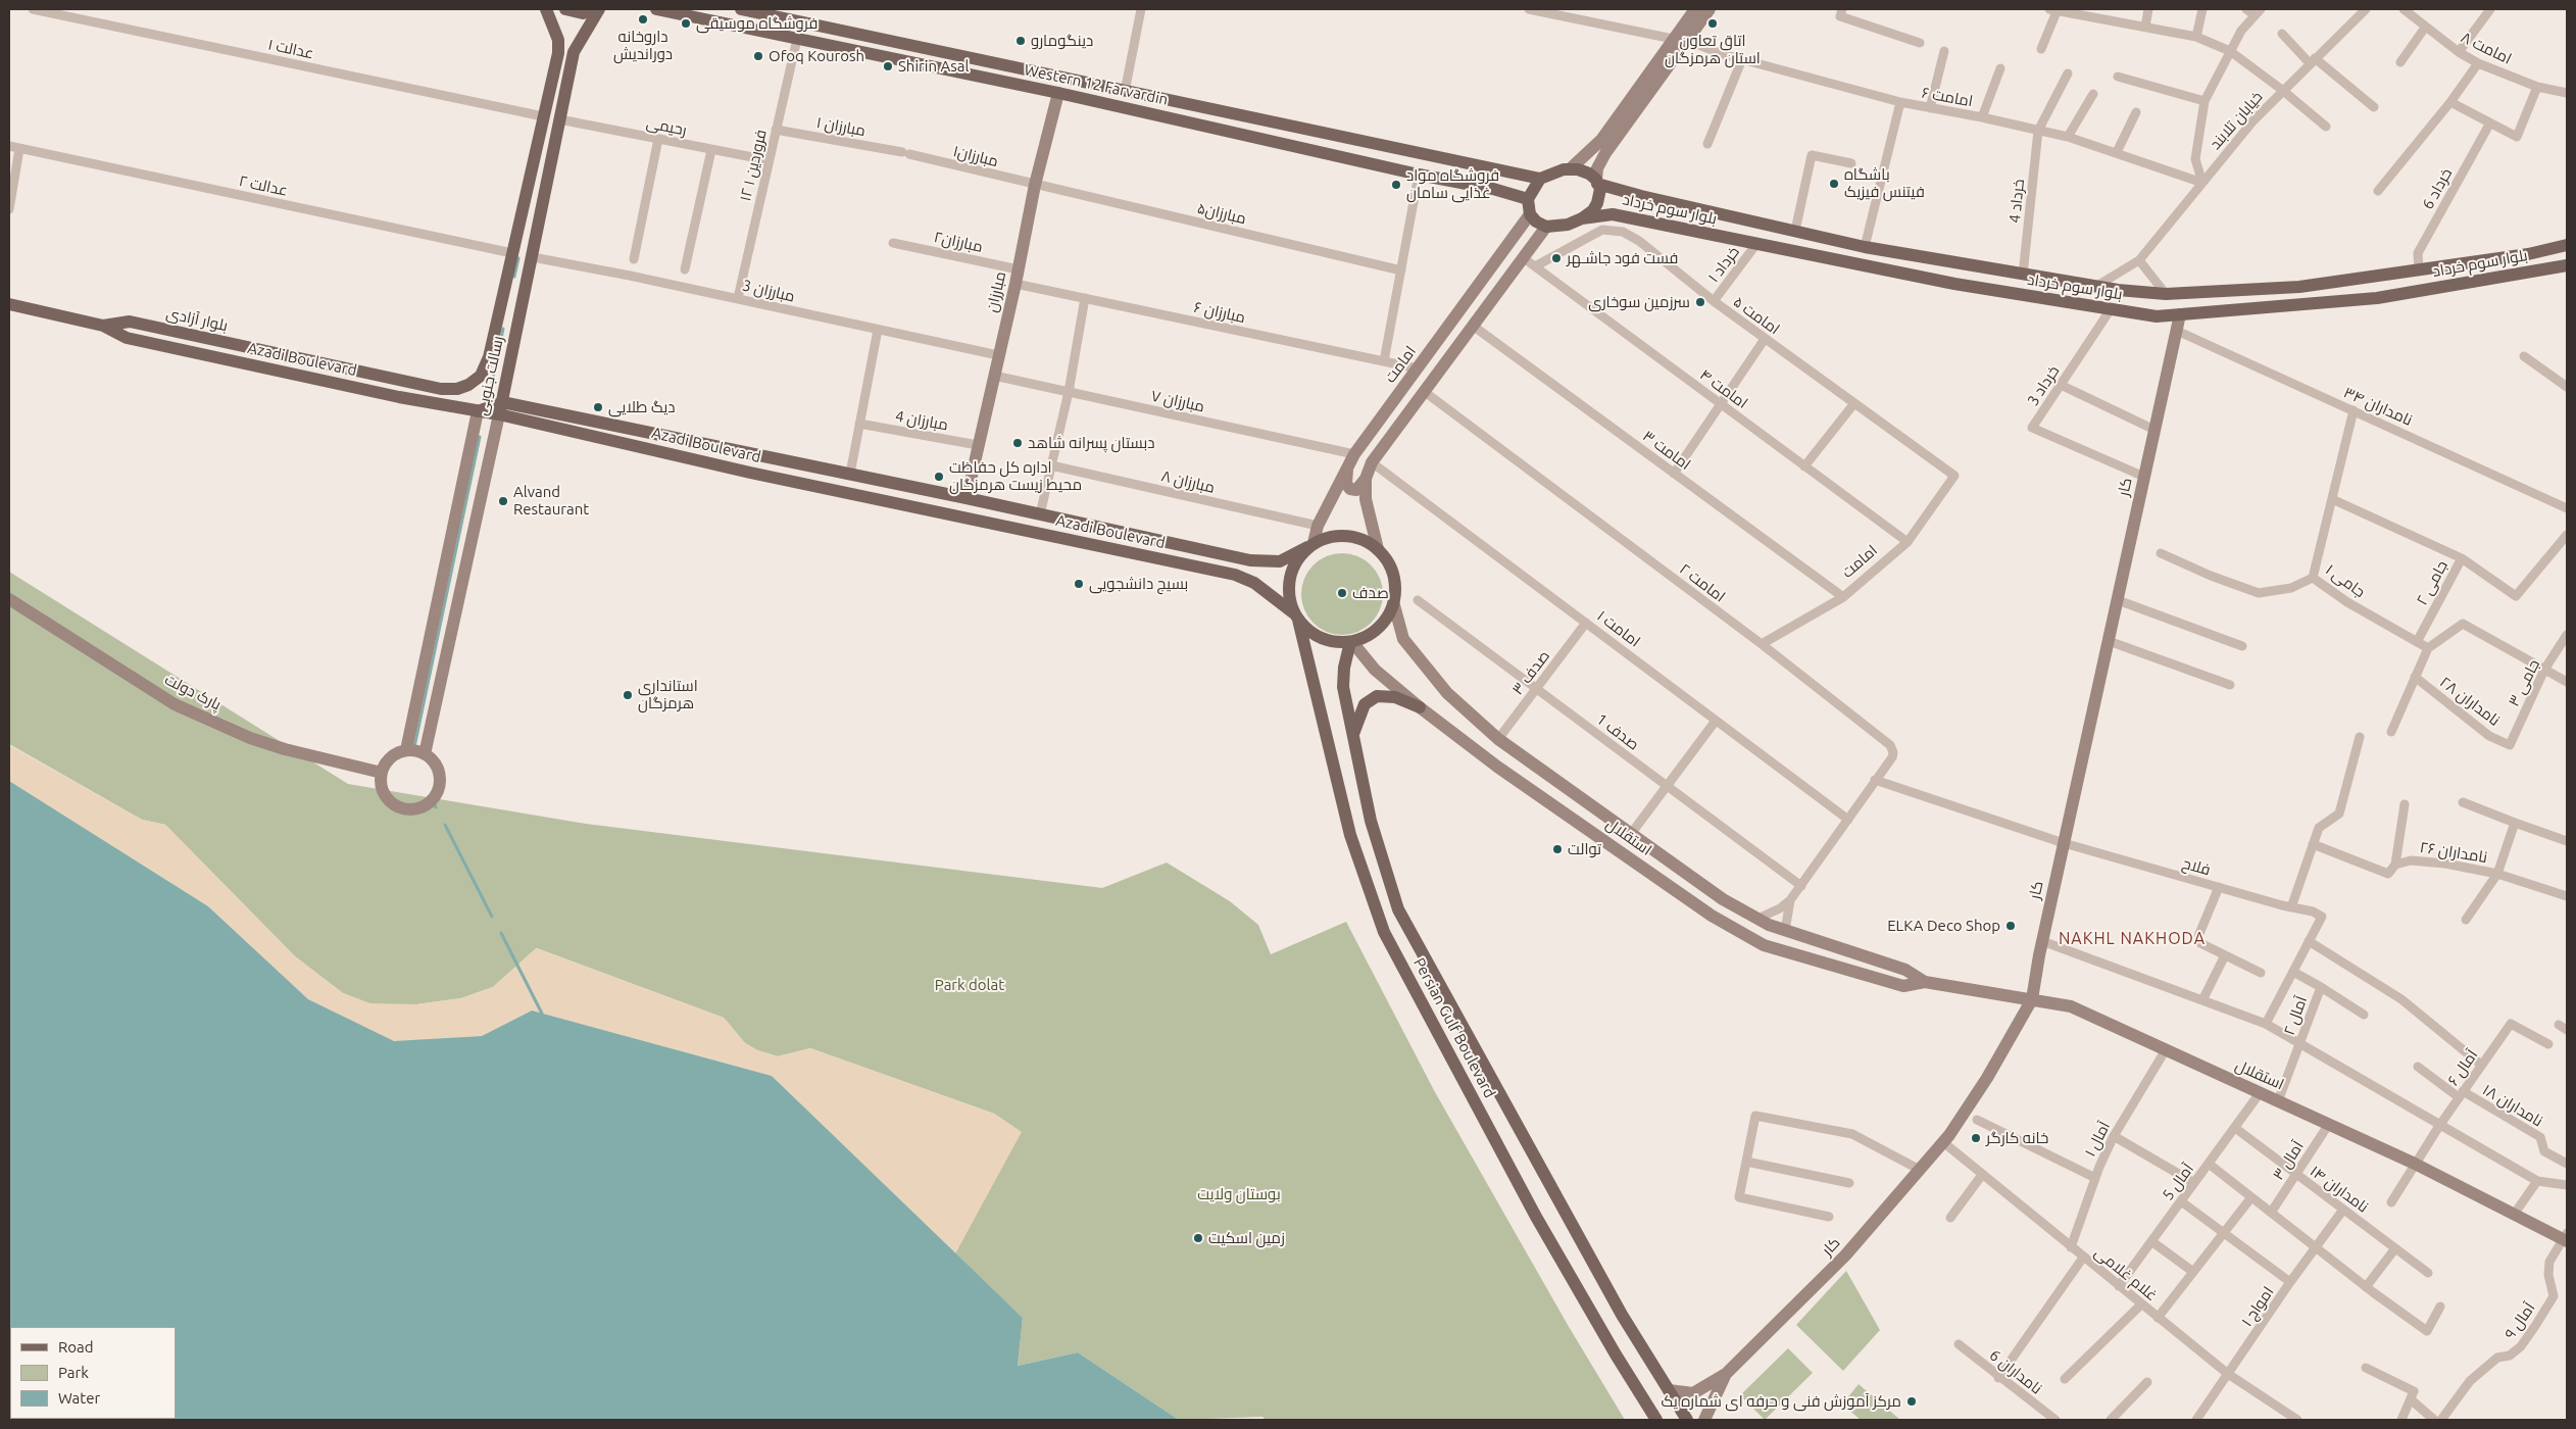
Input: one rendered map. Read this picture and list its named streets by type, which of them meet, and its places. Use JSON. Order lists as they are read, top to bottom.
{
  "streets": {
    "main road": [
      "Western 12 Farvardin",
      "بلوار سوم خرداد",
      "بلوار آزادی",
      "Azadi Boulevard",
      "رسالت جنوبی",
      "Persian Gulf Boulevard"
    ],
    "street": [
      "امامت ۸",
      "عدالت ۱",
      "امامت ۶",
      "خیابان تلابند",
      "رحیمی",
      "مبارزان ۱",
      "مبارزان۱",
      "۱۲ فروردین ۱",
      "عدالت ۲",
      "خرداد 6",
      "خرداد 4",
      "مبارزان۵",
      "مبارزان۲",
      "خرداد ۱",
      "مبارزان 3",
      "مبارزان",
      "مبارزان ۶",
      "امامت ۵",
      "امامت",
      "خرداد 3",
      "امامت ۴",
      "مبارزان ۷",
      "نامداران ۳۴",
      "مبارزان 4",
      "امامت ۳",
      "مبارزان ۸",
      "کار",
      "جامی ۱",
      "امامت ۲",
      "جامی ۲",
      "امامت ۱",
      "صدف ۳",
      "جامی ۳",
      "پارک دولت",
      "نامداران ۲۸",
      "صدف 1",
      "استقلال",
      "نامداران ۲۶",
      "فلاح",
      "آمال ۲",
      "آمال ۶",
      "نامداران ۱۸",
      "آمال ۱",
      "آمال ۳",
      "آمال 5",
      "نامداران ۱۴",
      "غلام غلامی",
      "امواج ۱",
      "آمال ۹",
      "نامداران 6"
    ]
  },
  "crossings": [
    ["Western 12 Farvardin", "۱۲ فروردین ۱"],
    ["Western 12 Farvardin", "بلوار سوم خرداد"],
    ["Western 12 Farvardin", "مبارزان"],
    ["Western 12 Farvardin", "امامت"],
    ["امامت ۶", "خیابان تلابند"],
    ["امامت ۶", "خرداد 4"],
    ["خیابان تلابند", "بلوار سوم خرداد"],
    ["رحیمی", "۱۲ فروردین ۱"],
    ["رحیمی", "رسالت جنوبی"],
    ["مبارزان ۱", "مبارزان۱"],
    ["مبارزان ۱", "۱۲ فروردین ۱"],
    ["مبارزان۱", "مبارزان۵"],
    ["مبارزان۱", "مبارزان"],
    ["۱۲ فروردین ۱", "مبارزان 3"],
    ["خرداد 6", "بلوار سوم خرداد"],
    ["خرداد 4", "بلوار سوم خرداد"],
    ["بلوار سوم خرداد", "خرداد ۱"],
    ["بلوار سوم خرداد", "امامت"],
    ["بلوار سوم خرداد", "خرداد 3"],
    ["بلوار سوم خرداد", "کار"],
    ["مبارزان۵", "مبارزان"],
    ["مبارزان۲", "مبارزان"],
    ["خرداد ۱", "امامت ۵"],
    ["مبارزان 3", "مبارزان"],
    ["مبارزان 3", "رسالت جنوبی"],
    ["مبارزان", "مبارزان ۶"],
    ["مبارزان", "Azadi Boulevard"],
    ["مبارزان", "مبارزان ۷"],
    ["مبارزان", "مبارزان 4"],
    ["مبارزان ۶", "امامت"],
    ["امامت ۵", "امامت"],
    ["امامت ۵", "امامت ۴"],
    ["بلوار آزادی", "Azadi Boulevard"],
    ["Azadi Boulevard", "امامت"],
    ["Azadi Boulevard", "رسالت جنوبی"],
    ["Azadi Boulevard", "استقلال"],
    ["Azadi Boulevard", "Persian Gulf Boulevard"],
    ["امامت", "امامت ۴"],
    ["امامت", "مبارزان ۷"],
    ["امامت", "امامت ۳"],
    ["امامت", "مبارزان ۸"],
    ["امامت", "امامت ۲"],
    ["امامت", "استقلال"],
    ["امامت", "Persian Gulf Boulevard"],
    ["رسالت جنوبی", "پارک دولت"],
    ["خرداد 3", "کار"],
    ["نامداران ۳۴", "کار"],
    ["نامداران ۳۴", "جامی ۱"],
    ["کار", "استقلال"],
    ["کار", "فلاح"],
    ["کار", "غلام غلامی"],
    ["جامی ۱", "جامی ۲"],
    ["امامت ۲", "امامت ۱"],
    ["امامت ۲", "صدف 1"],
    ["امامت ۲", "فلاح"],
    ["امامت ۱", "صدف ۳"],
    ["صدف ۳", "صدف 1"],
    ["صدف ۳", "استقلال"],
    ["جامی ۳", "نامداران ۲۸"],
    ["استقلال", "آمال ۲"],
    ["استقلال", "Persian Gulf Boulevard"],
    ["استقلال", "آمال ۶"],
    ["استقلال", "آمال ۱"],
    ["استقلال", "آمال ۳"],
    ["استقلال", "آمال 5"],
    ["استقلال", "آمال ۹"],
    ["آمال ۶", "نامداران ۱۸"],
    ["آمال ۱", "غلام غلامی"],
    ["آمال ۳", "نامداران ۱۴"],
    ["آمال 5", "نامداران ۱۴"],
    ["آمال 5", "غلام غلامی"],
    ["نامداران ۱۴", "امواج ۱"],
    ["غلام غلامی", "امواج ۱"]
  ],
  "districts": ["NAKHL NAKHODA"],
  "parks": ["Park dolat", "بوستان ولایت"],
  "places": [
    "داروخانه دوراندیش",
    "فروشگاه موسیقی",
    "اتاق تعاون استان هرمزگان",
    "دینگومارو",
    "Ofoq Kourosh",
    "Shirin Asal",
    "باشگاه فیتنس فیزیک",
    "فروشگاه مواد غذایی سامان",
    "فست فود جاشـهر",
    "سرزمین سوخاری",
    "دیگ طلایی",
    "دبستان پسرانه شاهد",
    "اداره کل حفاظت محیط زیست هرمزگان",
    "Alvand Restaurant",
    "بسیج دانشجویی",
    "صدف",
    "استانداری هرمزگان",
    "توالت",
    "ELKA Deco Shop",
    "خانه کارگر",
    "زمین اسکیت",
    "مرکز آموزش فنی و حرفه ای شماره یک"
  ],
  "legend": ["Road", "Park", "Water"]
}
